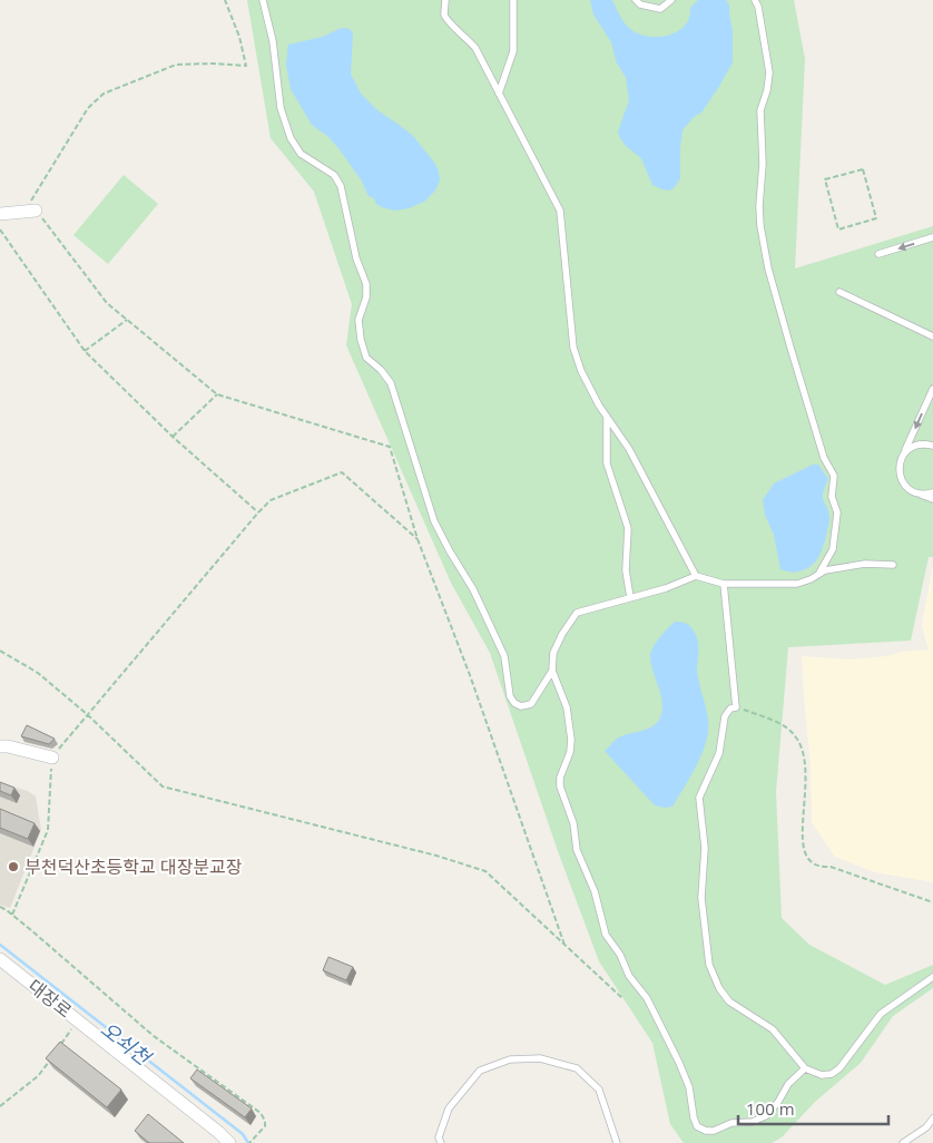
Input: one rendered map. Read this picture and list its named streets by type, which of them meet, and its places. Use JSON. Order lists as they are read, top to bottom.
{
  "streets": {
    "street": ["대장로"]
  },
  "water": ["오쇠천"],
  "places": ["부천덕산초등학교 대장분교장"],
  "scale_bar": "100 m"
}
